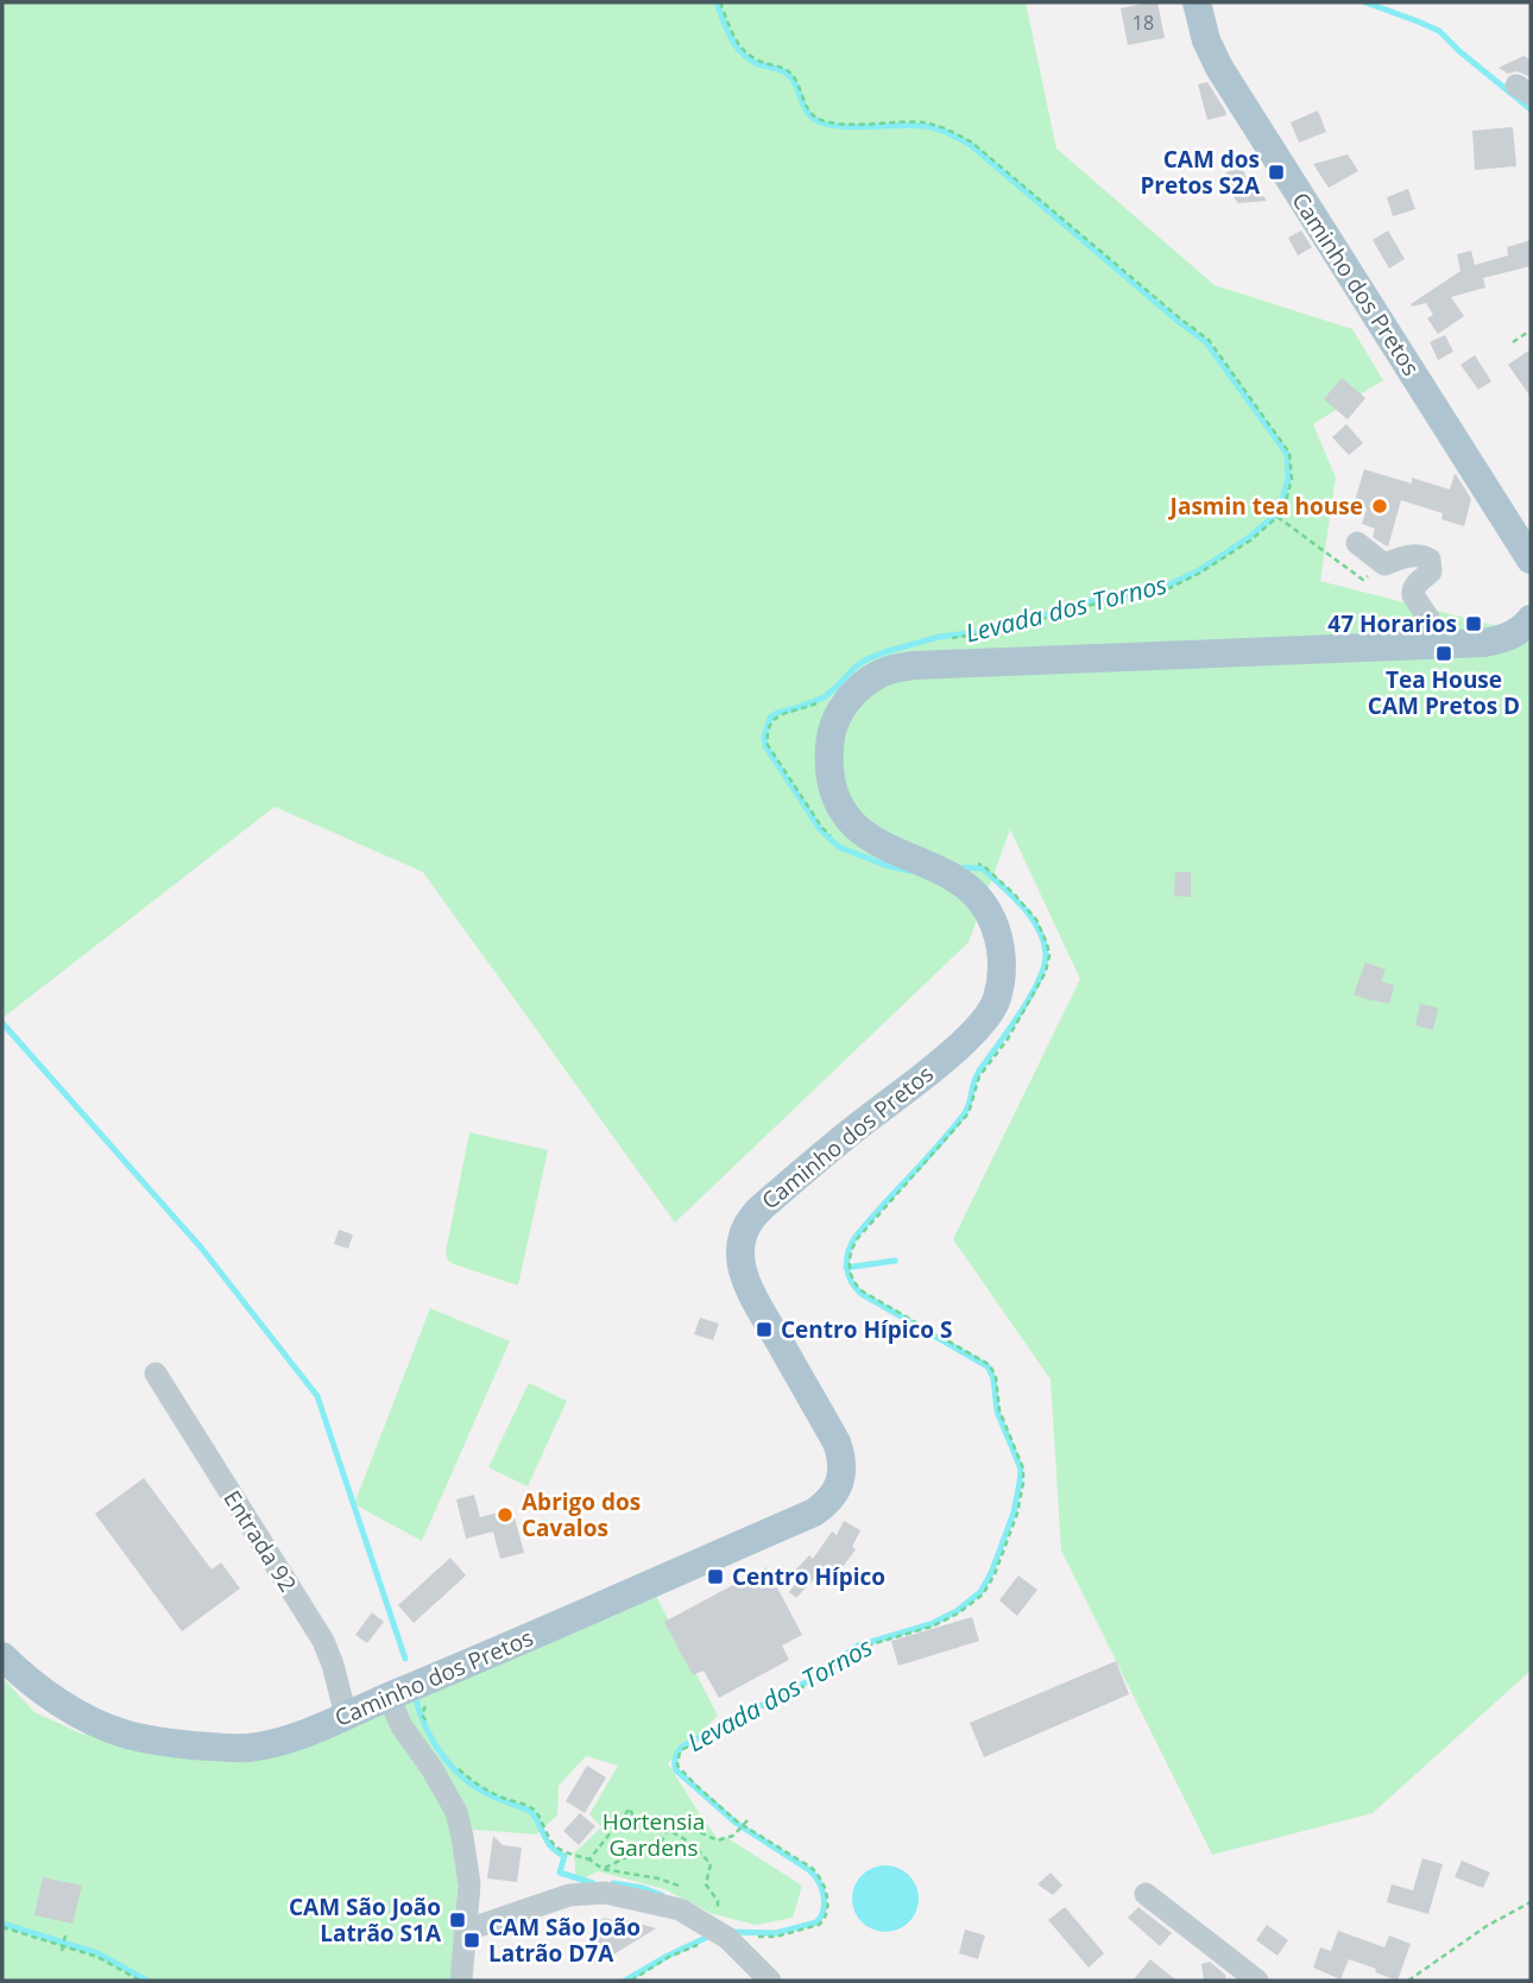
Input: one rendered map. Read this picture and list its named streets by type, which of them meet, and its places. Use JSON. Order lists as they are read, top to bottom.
{
  "streets": {
    "main road": ["Caminho dos Pretos"],
    "street": ["Entrada 92"]
  },
  "crossings": [
    ["Caminho dos Pretos", "Entrada 92"]
  ],
  "water": ["Levada dos Tornos"],
  "parks": ["Hortensia Gardens"],
  "places": {
    "transit": [
      "CAM dos Pretos S2A",
      "47 Horarios",
      "Tea House CAM Pretos D",
      "Centro Hípico S",
      "Centro Hípico",
      "CAM São João Latrão S1A",
      "CAM São João Latrão D7A"
    ],
    "other": ["Jasmin tea house", "Abrigo dos Cavalos"]
  },
  "house_numbers": ["18"]
}
